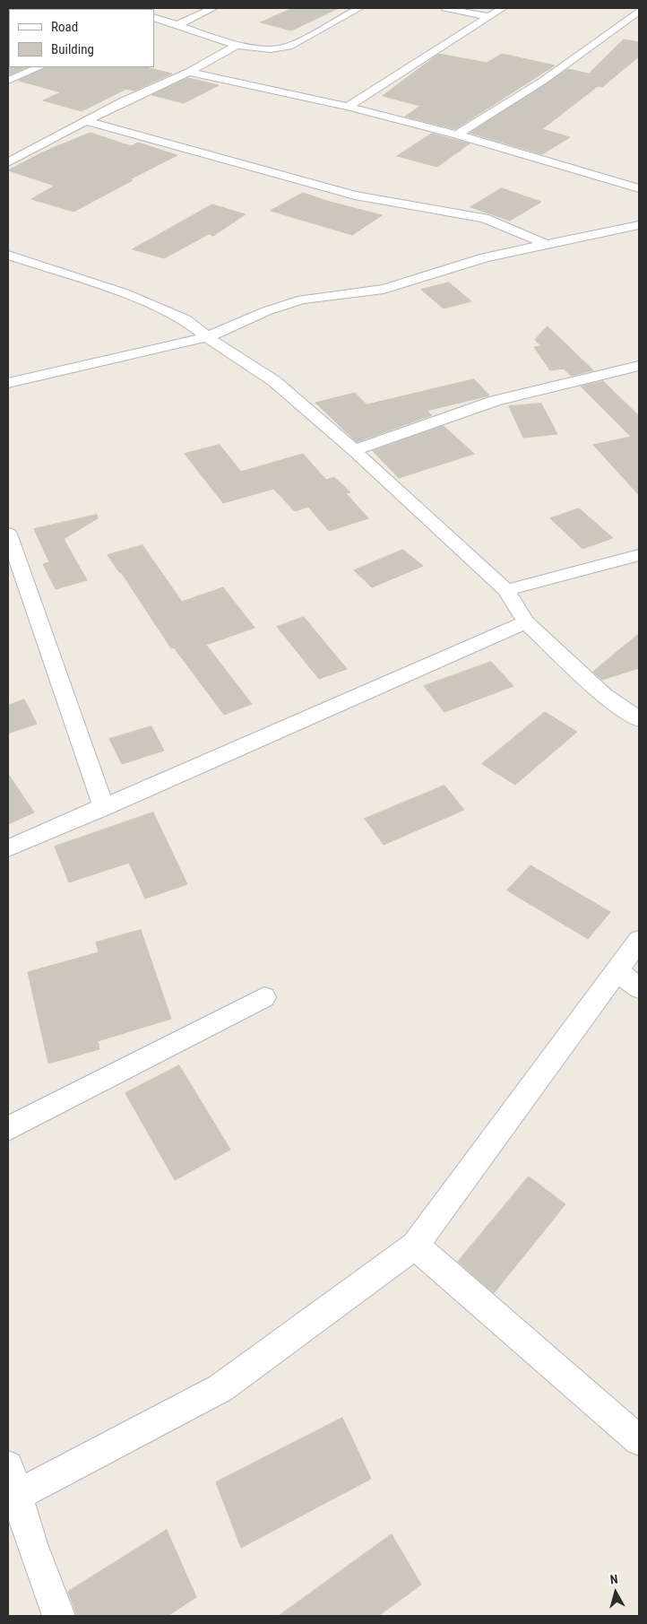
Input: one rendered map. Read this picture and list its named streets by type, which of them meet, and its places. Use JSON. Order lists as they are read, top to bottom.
{
  "legend": ["Road", "Building"],
  "north": "top"
}
